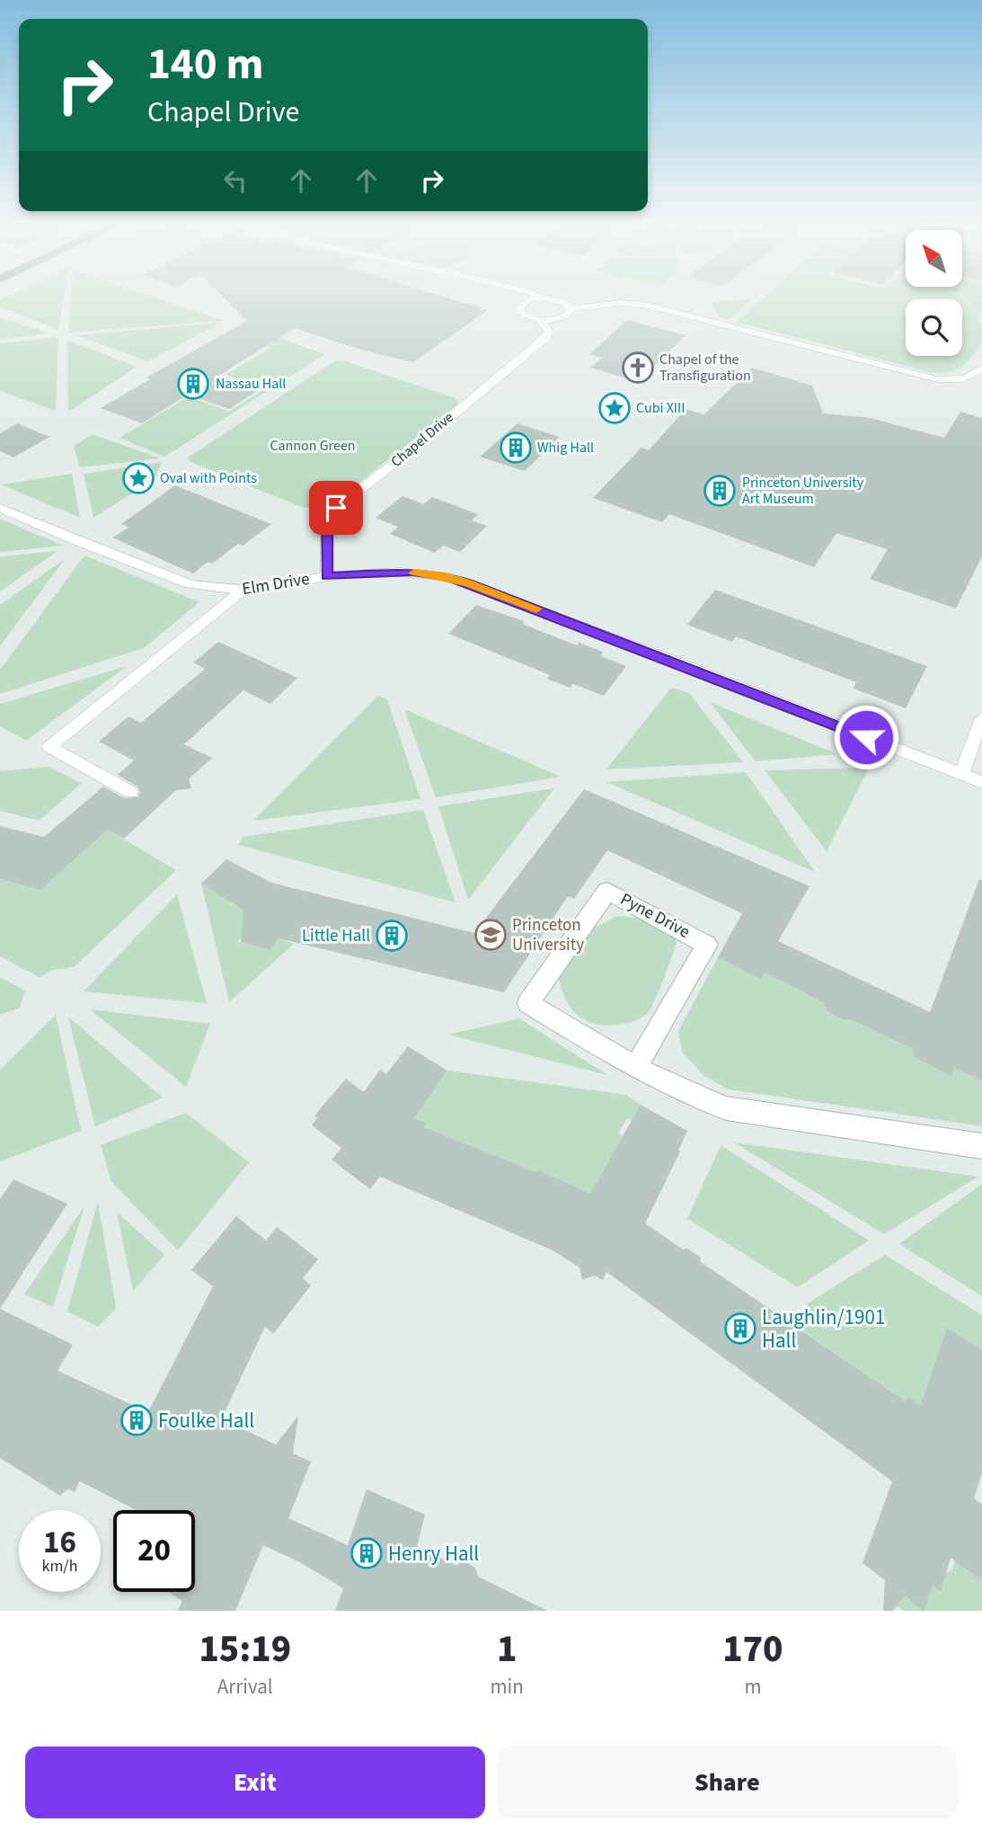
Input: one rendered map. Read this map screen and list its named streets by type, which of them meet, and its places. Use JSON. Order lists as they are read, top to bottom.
{
  "streets": {
    "street": ["Pyne Drive"],
    "lane": ["Chapel Drive", "Elm Drive"]
  },
  "crossings": [
    ["Chapel Drive", "Elm Drive"]
  ],
  "parks": ["Cannon Green"],
  "places": {
    "church": ["Chapel of the Transfiguration"],
    "building": [
      "Nassau Hall",
      "Whig Hall",
      "Princeton University Art Museum",
      "Little Hall",
      "Laughlin/1901 Hall",
      "Foulke Hall",
      "Henry Hall"
    ],
    "place": ["Cubi XIII", "Oval with Points"],
    "school or university": ["Princeton University"]
  },
  "north": "top left",
  "page": {
    "turn": ["140 m", "Chapel Drive"],
    "speed": "16 km/h",
    "limit": "20",
    "eta": [
      "15:19",
      "Arrival",
      "1",
      "min",
      "170",
      "m"
    ],
    "buttons": ["Exit", "Share"]
  }
}
